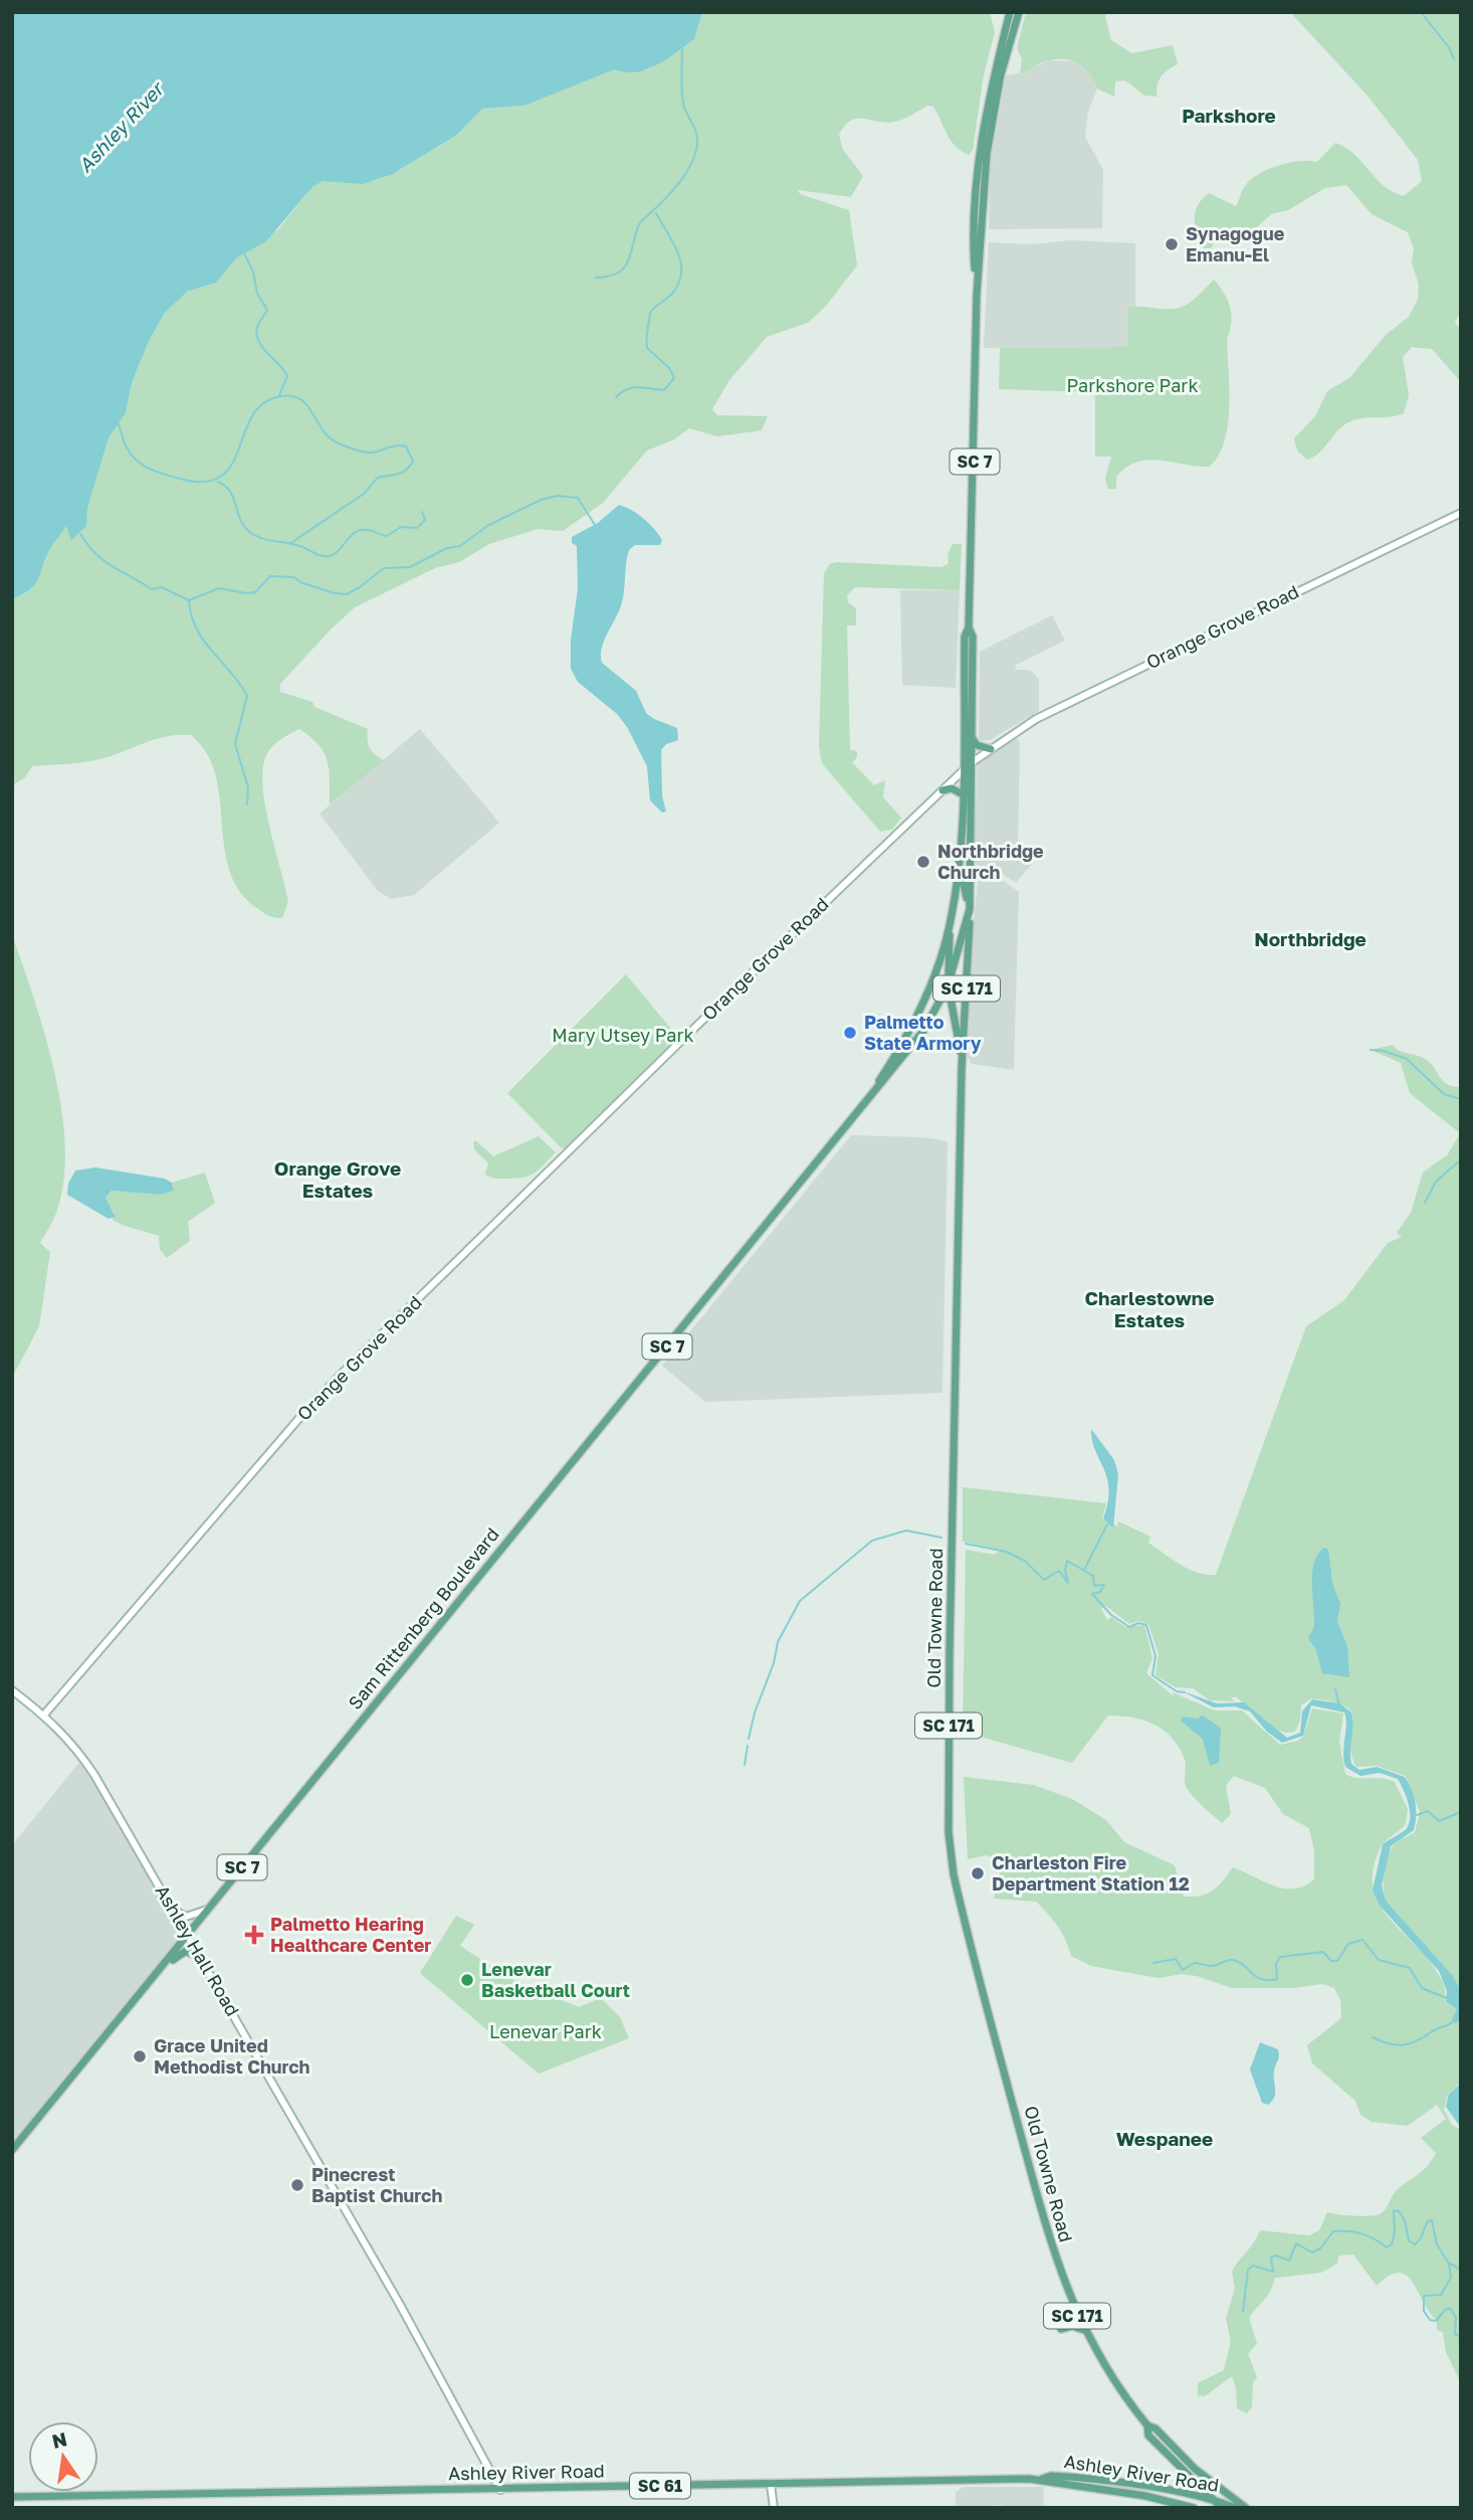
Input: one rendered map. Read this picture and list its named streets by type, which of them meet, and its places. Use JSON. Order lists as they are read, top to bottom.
{
  "streets": {
    "main road": [
      "SC 7",
      "SC 171",
      "Old Towne Road",
      "Sam Rittenberg Boulevard",
      "Ashley River Road",
      "SC 61"
    ],
    "street": ["Orange Grove Road", "Ashley Hall Road"]
  },
  "crossings": [
    ["SC 7", "Sam Rittenberg Boulevard"],
    ["Orange Grove Road", "Sam Rittenberg Boulevard"],
    ["Orange Grove Road", "Ashley Hall Road"],
    ["SC 171", "Old Towne Road"],
    ["SC 171", "Ashley River Road"],
    ["Old Towne Road", "Sam Rittenberg Boulevard"],
    ["Sam Rittenberg Boulevard", "Ashley Hall Road"],
    ["Ashley Hall Road", "Ashley River Road"]
  ],
  "districts": [
    "Parkshore",
    "Northbridge",
    "Orange Grove Estates",
    "Charlestowne Estates",
    "Wespanee"
  ],
  "water": ["Ashley River"],
  "parks": ["Parkshore Park", "Mary Utsey Park", "Lenevar Park"],
  "places": {
    "other": [
      "Synagogue Emanu-El",
      "Northbridge Church",
      "Palmetto State Armory",
      "Charleston Fire Department Station 12",
      "Lenevar Basketball Court",
      "Grace United Methodist Church",
      "Pinecrest Baptist Church"
    ],
    "health": ["Palmetto Hearing Healthcare Center"]
  },
  "north": "top"
}
